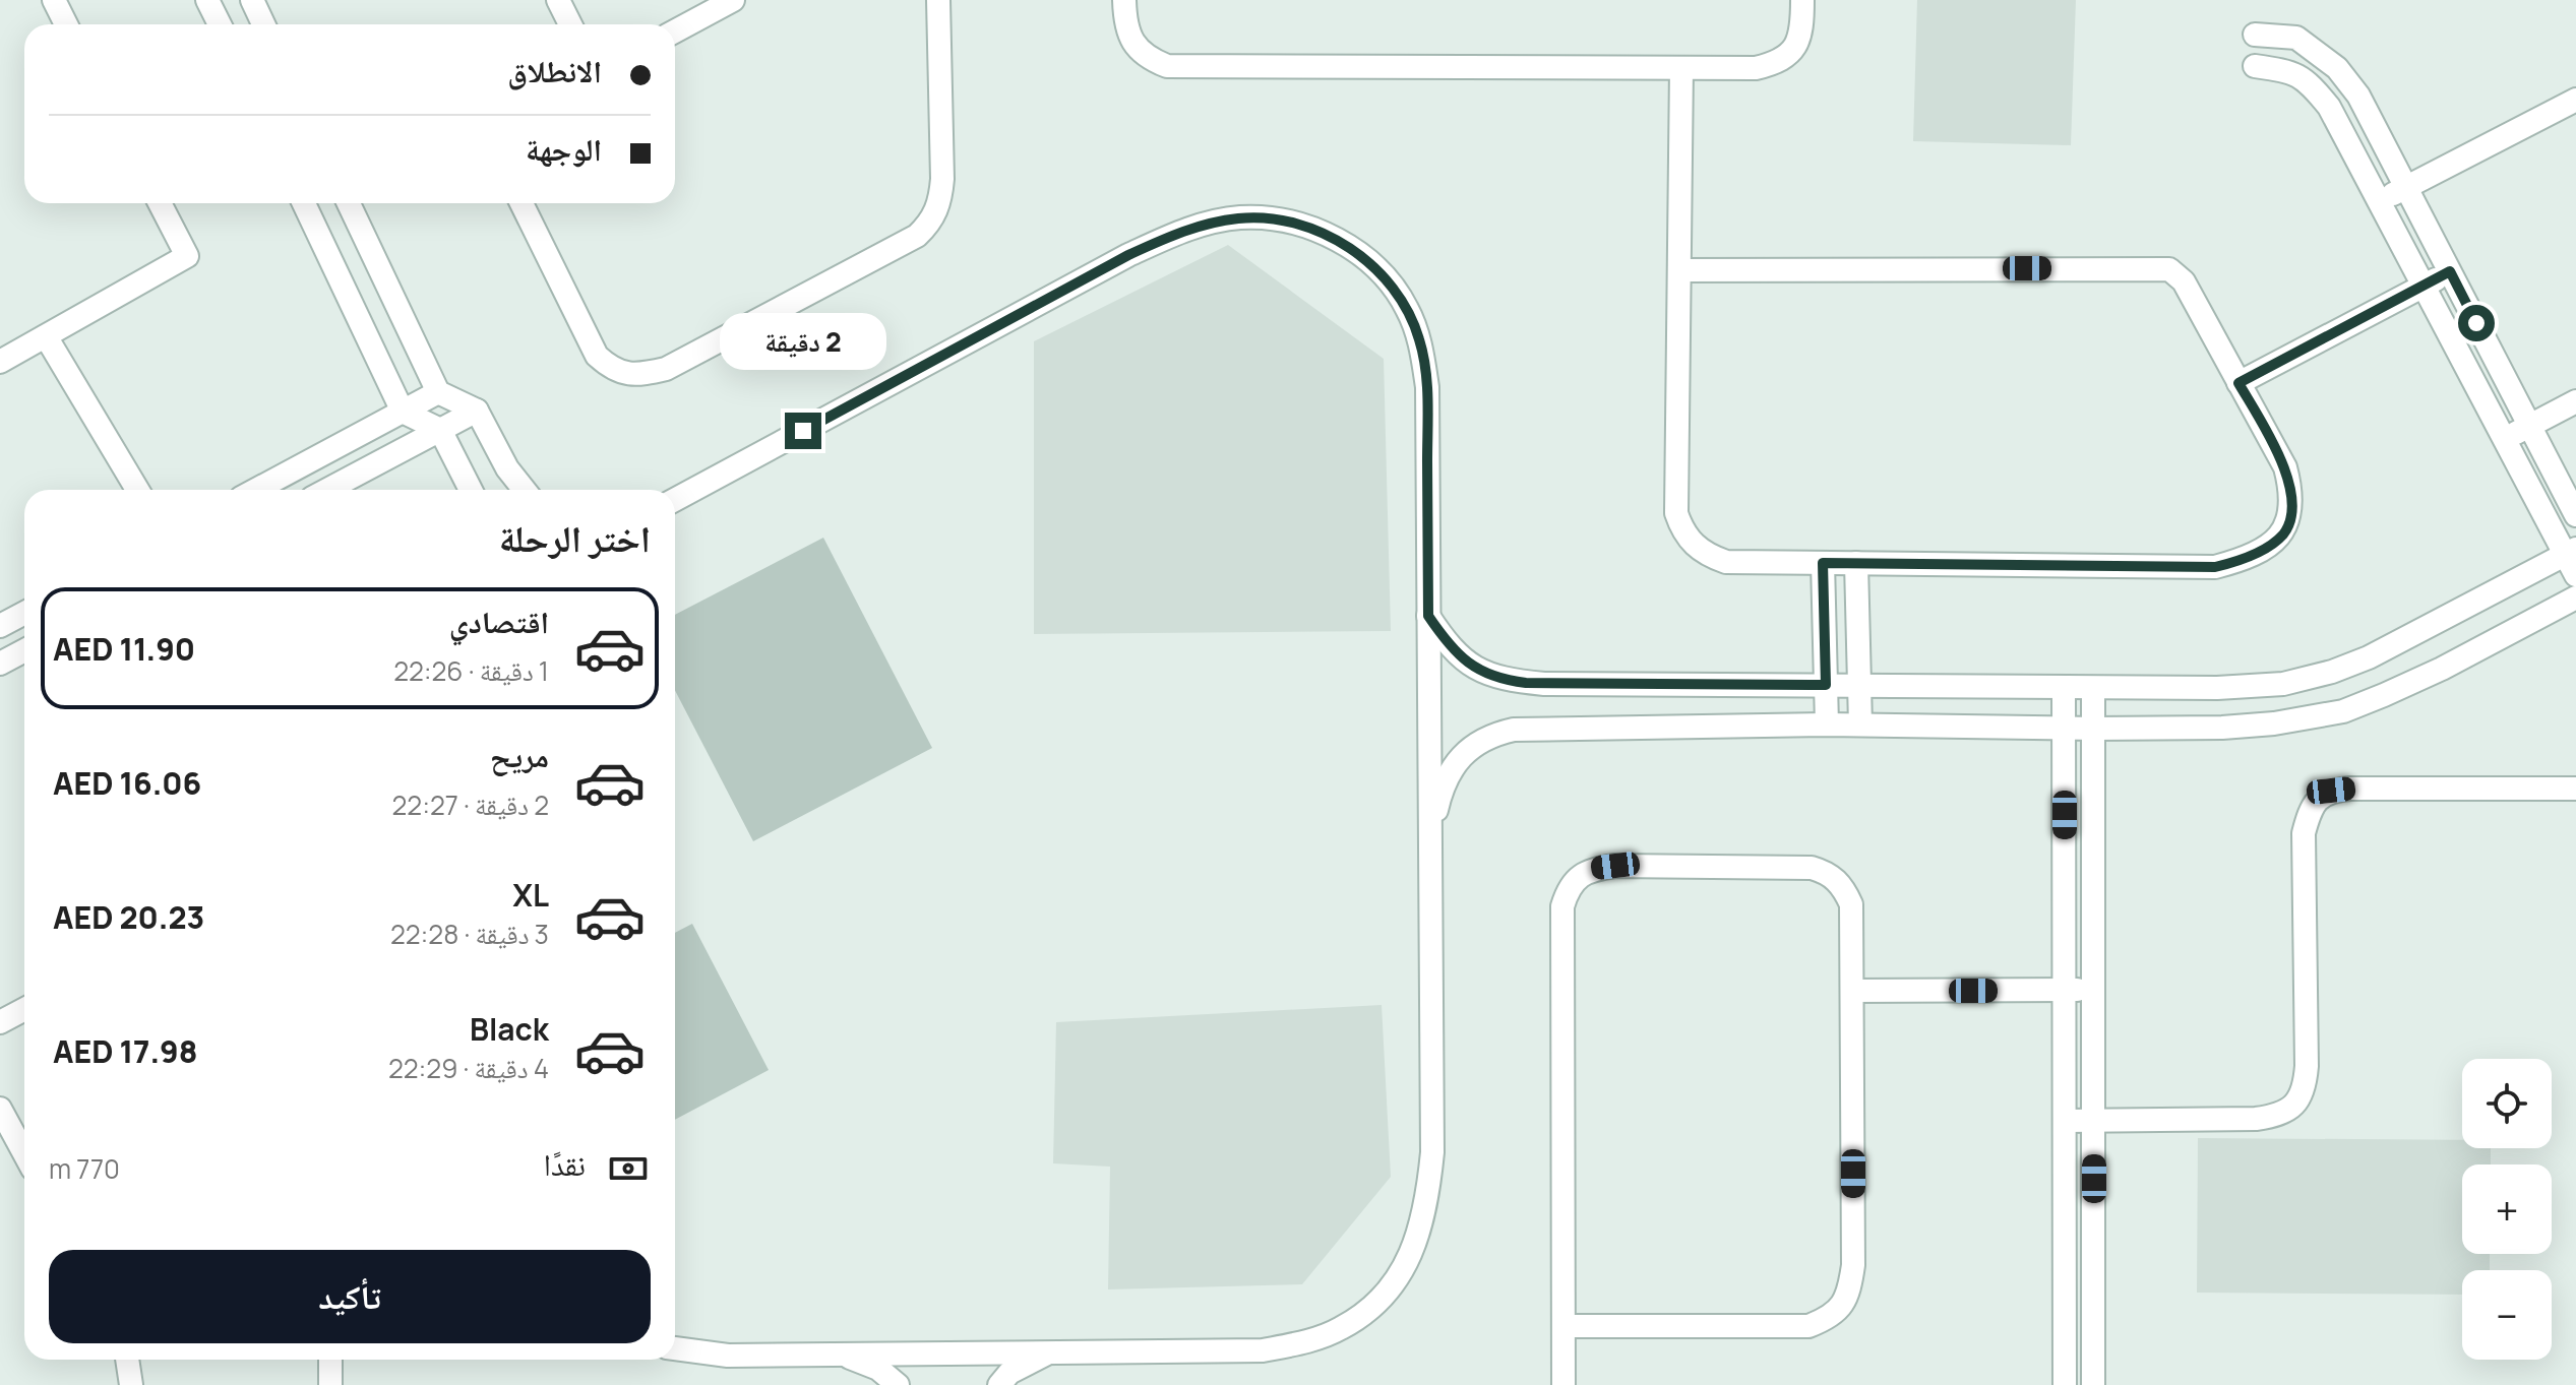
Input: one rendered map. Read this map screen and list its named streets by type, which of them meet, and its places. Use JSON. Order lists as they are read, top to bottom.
{
  "page": {
    "banner": ["الانطلاق", "الوجهة"],
    "bubble": "2 دقيقة",
    "heading": "اختر الرحلة",
    "list": [
      {
        "name": "اقتصادي",
        "note": "1 دقيقة · 22:26",
        "value": "AED 11.90"
      },
      {
        "name": "مريح",
        "note": "2 دقيقة · 22:27",
        "value": "AED 16.06"
      },
      {
        "name": "XL",
        "note": "3 دقيقة · 22:28",
        "value": "AED 20.23"
      },
      {
        "name": "Black",
        "note": "4 دقيقة · 22:29",
        "value": "AED 17.98"
      }
    ],
    "map_buttons": ["+", "−"],
    "pay": ["نقدًا", "770 m"],
    "buttons": "تأكيد"
  }
}
